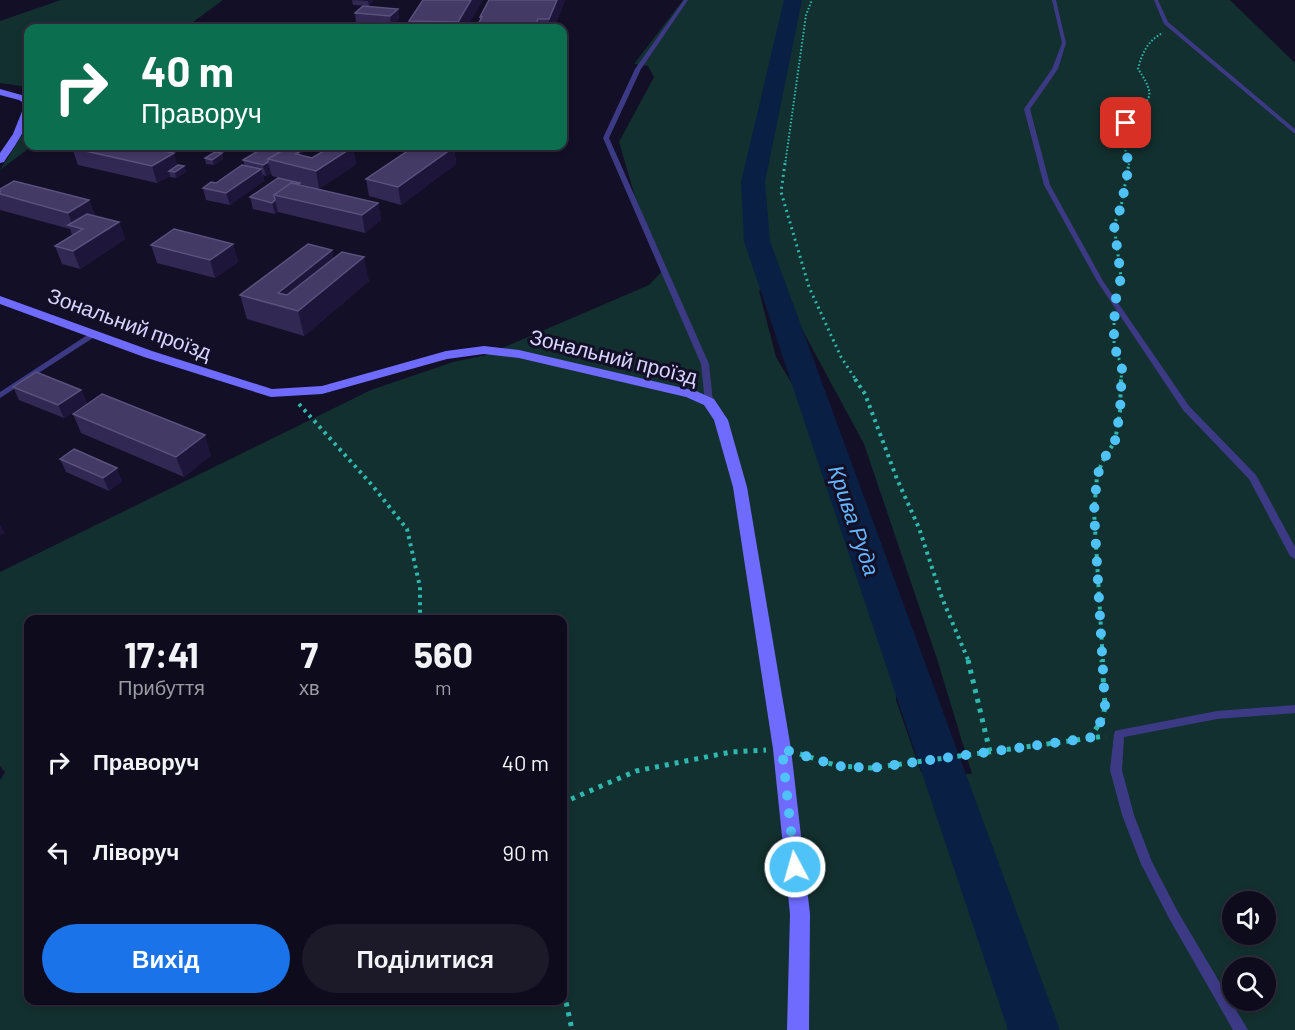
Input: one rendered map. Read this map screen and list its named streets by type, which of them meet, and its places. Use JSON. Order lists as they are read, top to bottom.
{
  "streets": {
    "street": ["Зональний проїзд"]
  },
  "water": ["Крива Руда"],
  "page": {
    "turn": ["40 m", "Праворуч"],
    "eta": [
      "17:41",
      "Прибуття",
      "7",
      "хв",
      "560",
      "m"
    ],
    "list": [
      {
        "name": "Праворуч",
        "value": "40 m"
      },
      {
        "name": "Ліворуч",
        "value": "90 m"
      }
    ],
    "buttons": ["Вихід", "Поділитися"]
  }
}
